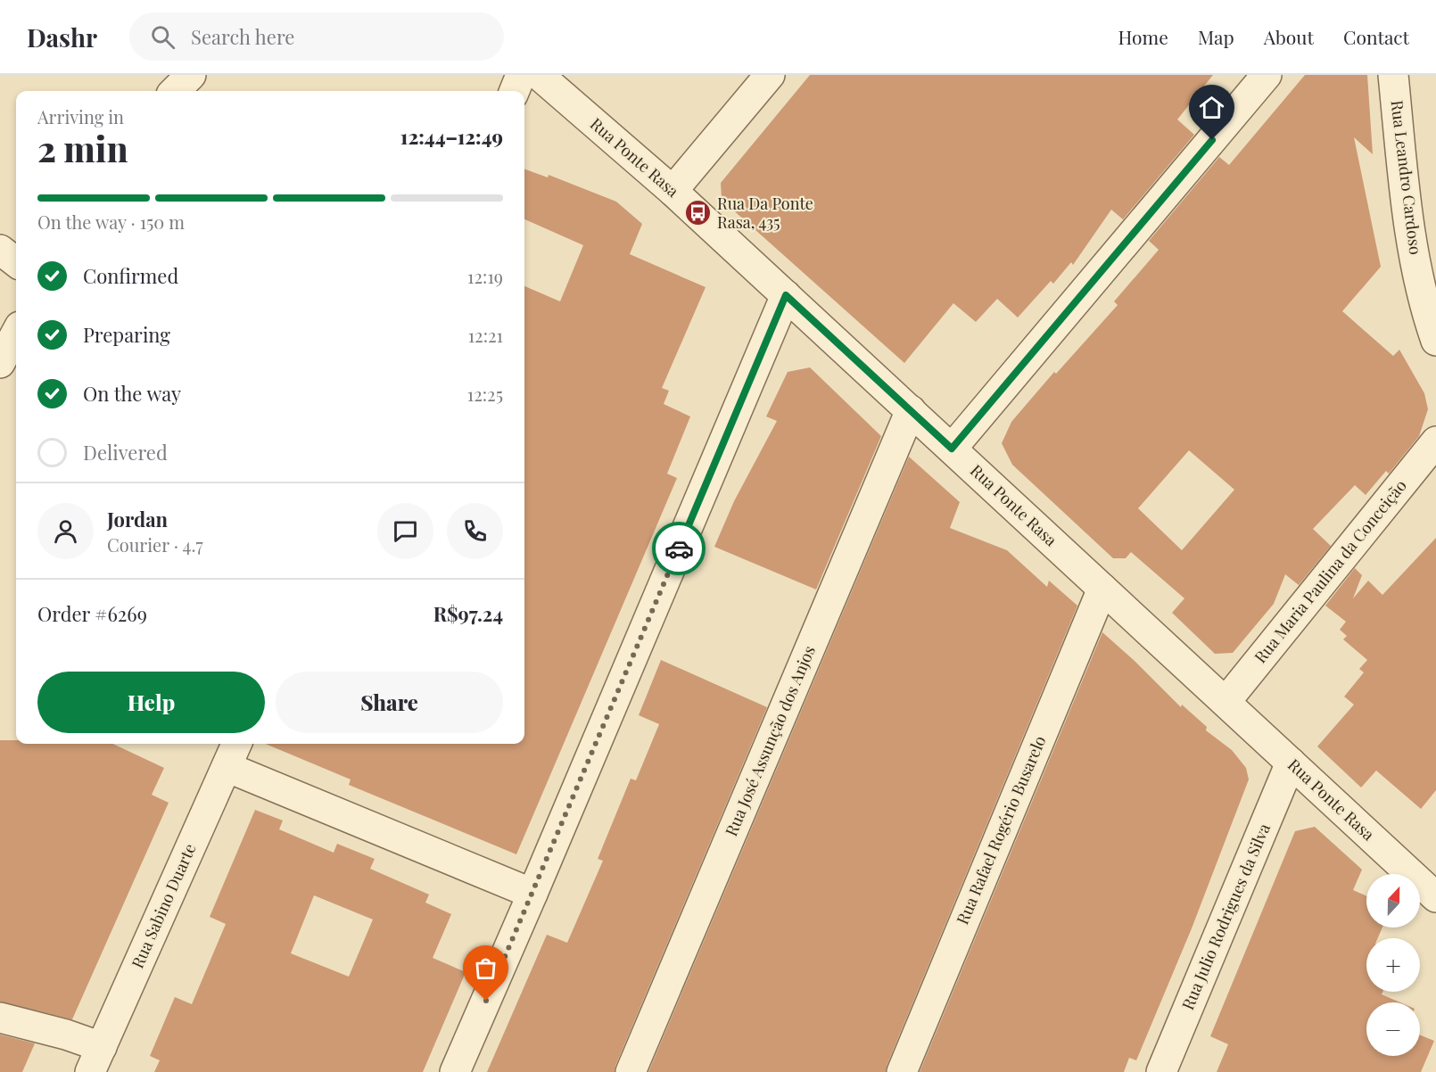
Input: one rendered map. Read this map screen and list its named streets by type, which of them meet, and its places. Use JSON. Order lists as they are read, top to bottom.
{
  "streets": {
    "street": [
      "Rua Ponte Rasa",
      "Rua Leandro Cardoso",
      "Rua Maria Paulina da Conceição",
      "Rua José Assunção dos Anjos",
      "Rua Rafael Rogério Busarelo",
      "Rua Sabino Duarte",
      "Rua Julio Rodrigues da Silva"
    ]
  },
  "crossings": [
    ["Rua Ponte Rasa", "Rua Maria Paulina da Conceição"],
    ["Rua Ponte Rasa", "Rua José Assunção dos Anjos"],
    ["Rua Ponte Rasa", "Rua Rafael Rogério Busarelo"],
    ["Rua Ponte Rasa", "Rua Julio Rodrigues da Silva"]
  ],
  "places": {
    "bus stop": ["Rua Da Ponte Rasa, 435"]
  },
  "north": "top",
  "page": {
    "header": "Dashr",
    "search": "Search here",
    "nav": [
      "Home",
      "Map",
      "About",
      "Contact"
    ],
    "heading": ["2 min", "Arriving in", "12:44–12:49"],
    "panel": [
      "Jordan",
      "Courier · 4.7",
      "Order #6269",
      "R$97.24"
    ],
    "bar": "On the way · 150 m",
    "list": [
      ["Confirmed", "12:19"],
      ["Preparing", "12:21"],
      ["On the way", "12:25"],
      "Delivered"
    ],
    "buttons": ["Help", "Share"],
    "map_buttons": ["+", "−"]
  }
}
